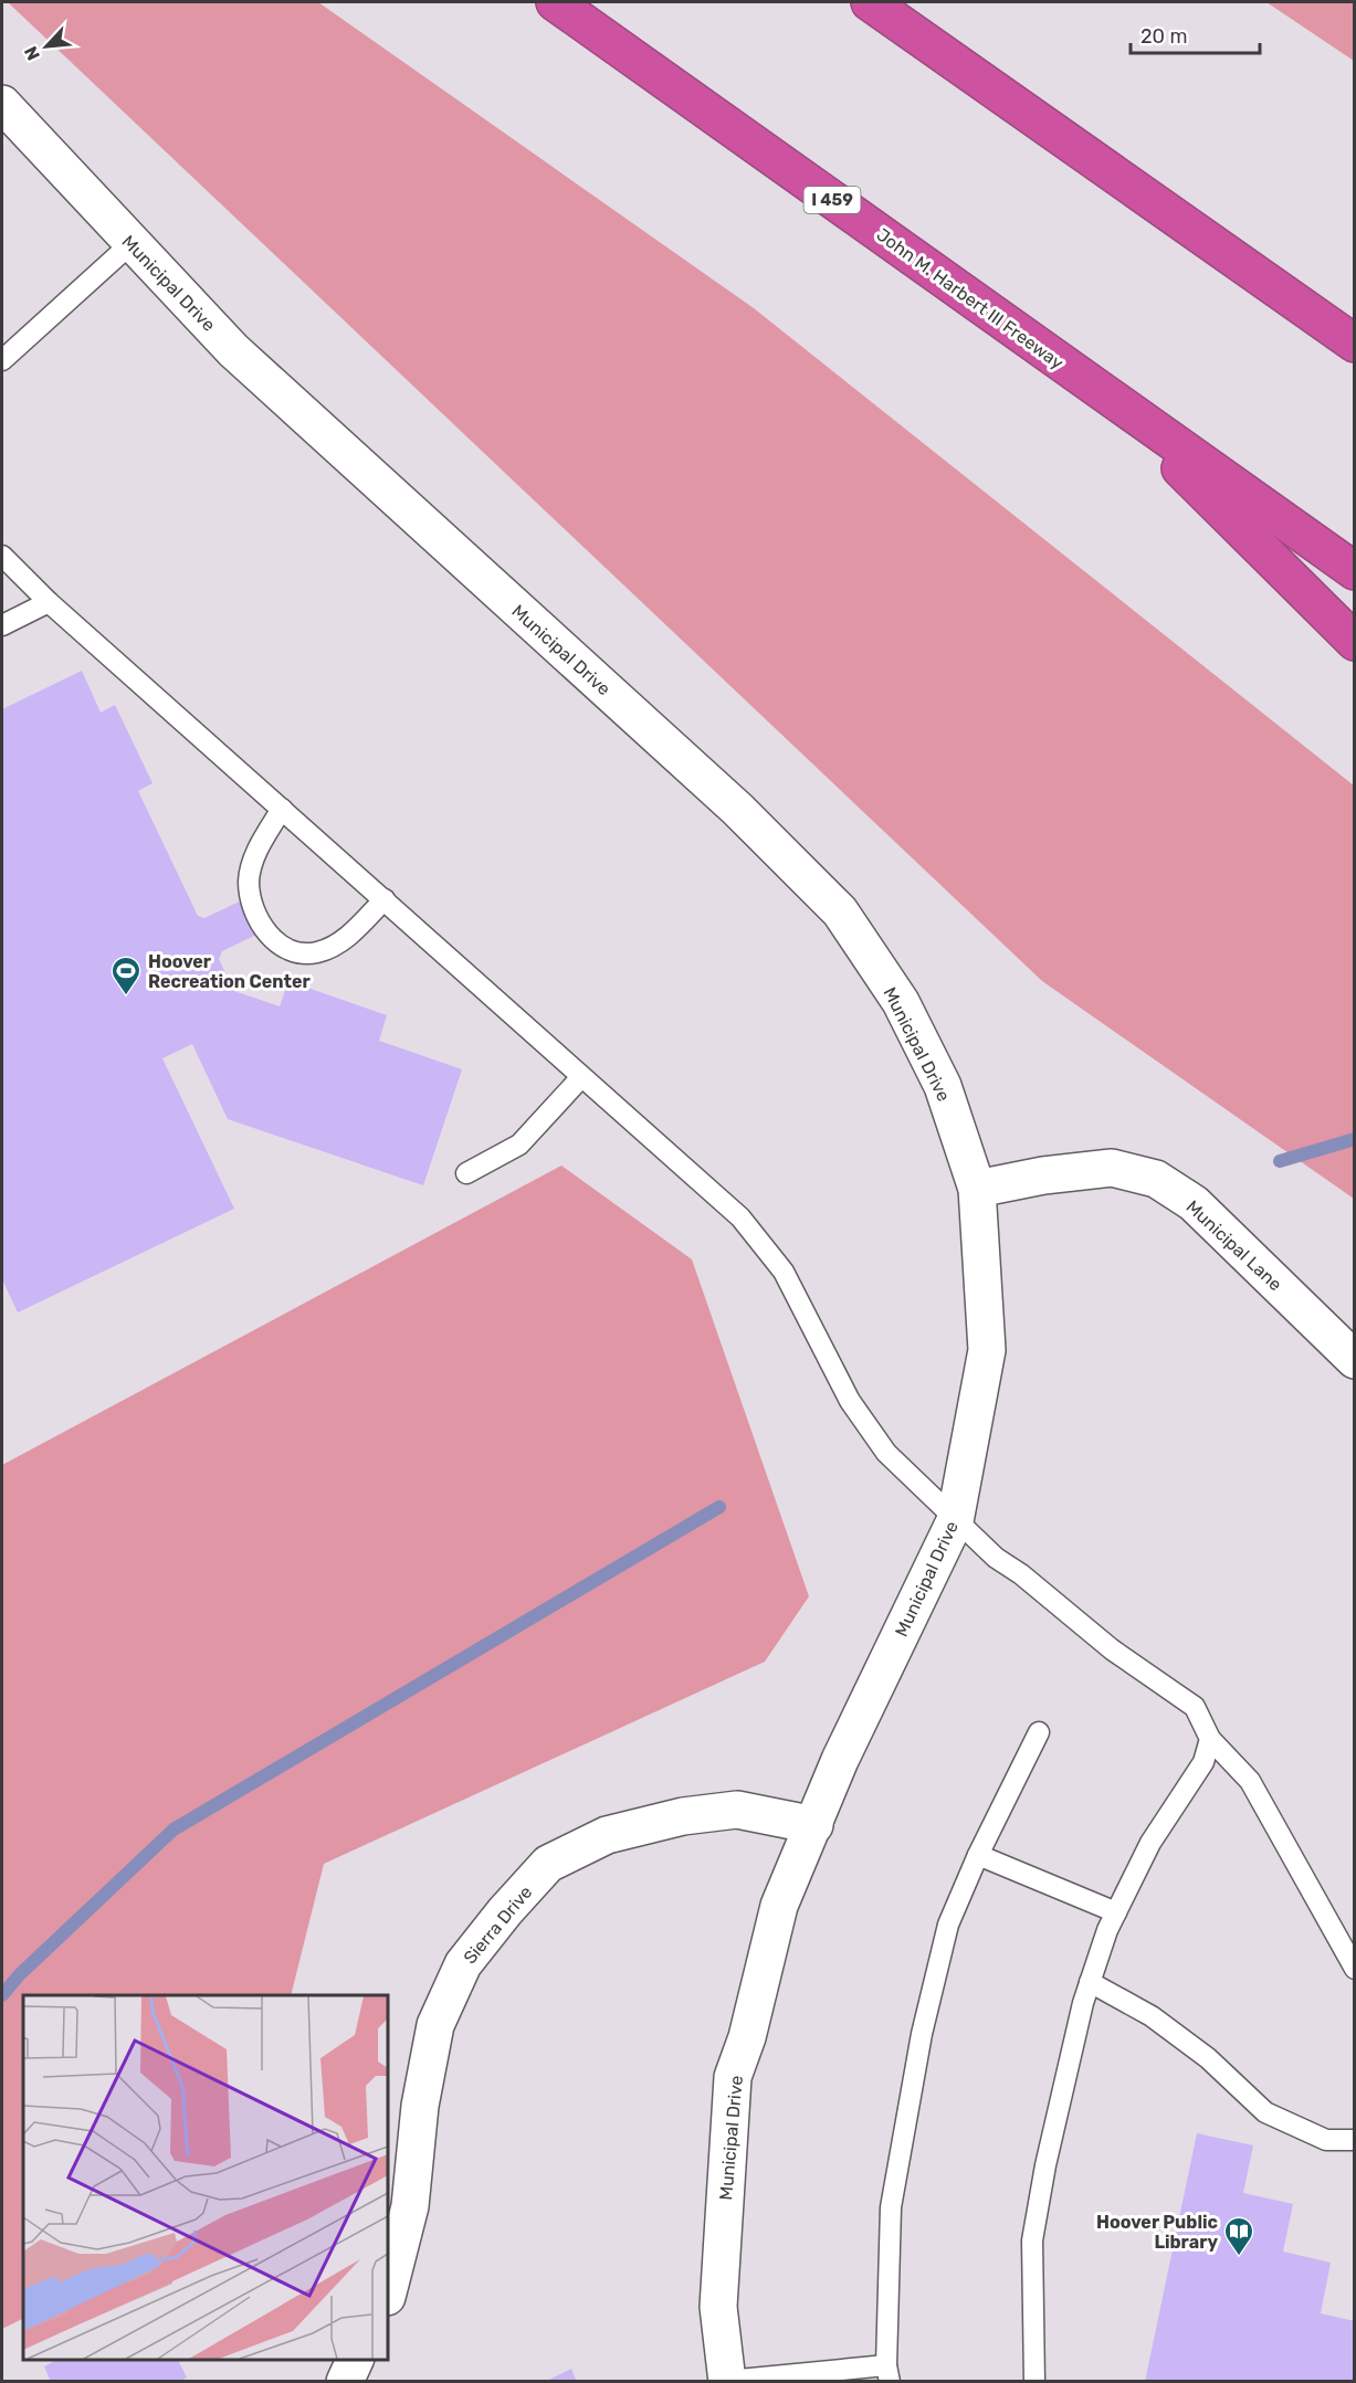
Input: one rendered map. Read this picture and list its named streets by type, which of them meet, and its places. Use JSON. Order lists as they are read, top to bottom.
{
  "streets": {
    "highway": ["I 459", "John M. Harbert III Freeway"],
    "street": ["Municipal Drive", "Municipal Lane", "Sierra Drive"]
  },
  "crossings": [
    ["Municipal Drive", "Municipal Lane"],
    ["Municipal Drive", "Sierra Drive"]
  ],
  "places": {
    "sports": ["Hoover Recreation Center"],
    "library": ["Hoover Public Library"]
  },
  "scale_bar": "20 m",
  "north": "bottom left"
}
